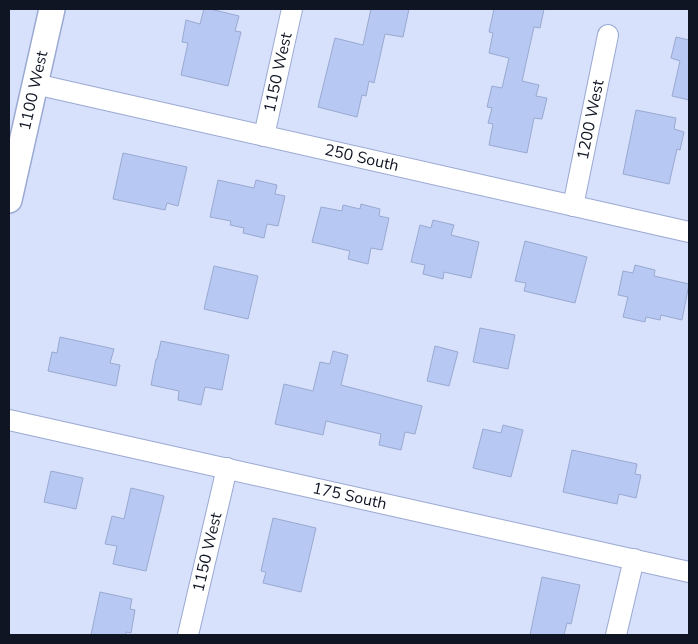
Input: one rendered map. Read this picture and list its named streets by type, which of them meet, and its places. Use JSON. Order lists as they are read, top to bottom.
{
  "streets": {
    "street": [
      "1150 West",
      "1100 West",
      "1200 West",
      "250 South",
      "175 South"
    ]
  },
  "crossings": [
    ["1150 West", "250 South"],
    ["1150 West", "175 South"],
    ["1100 West", "250 South"],
    ["1200 West", "250 South"]
  ]
}
